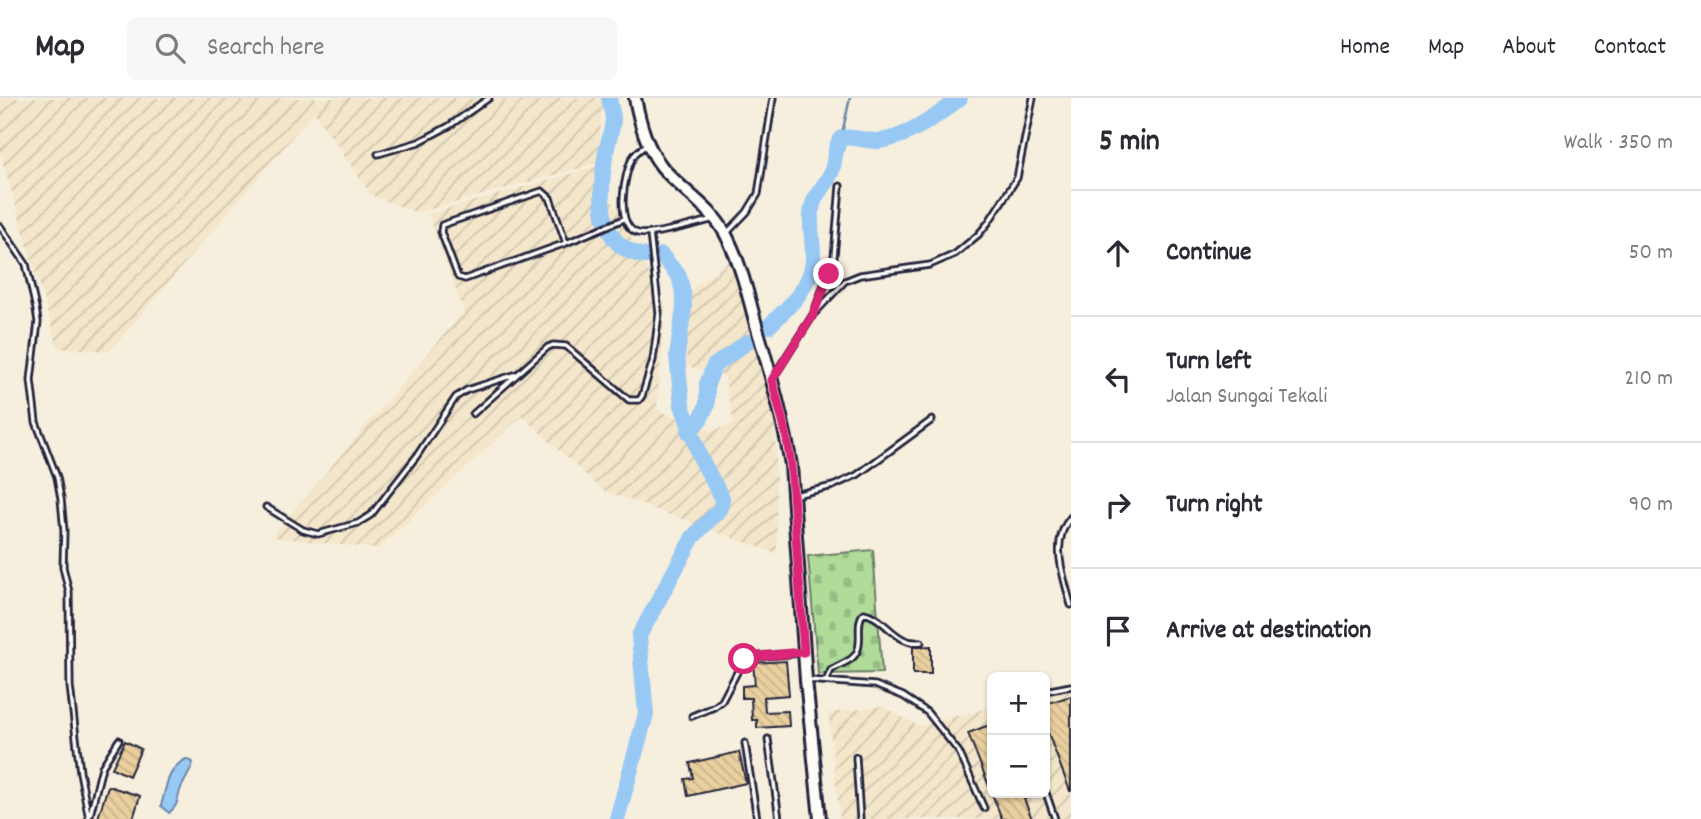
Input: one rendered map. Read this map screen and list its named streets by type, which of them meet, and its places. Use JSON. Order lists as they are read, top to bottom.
{
  "page": {
    "header": "Map",
    "search": "Search here",
    "nav": [
      "Home",
      "Map",
      "About",
      "Contact"
    ],
    "heading": ["5 min", "Walk · 350 m"],
    "list": [
      ["Continue", "50 m"],
      ["Turn left", "Jalan Sungai Tekali", "210 m"],
      ["Turn right", "90 m"],
      "Arrive at destination"
    ],
    "map_buttons": ["+", "−"]
  }
}
